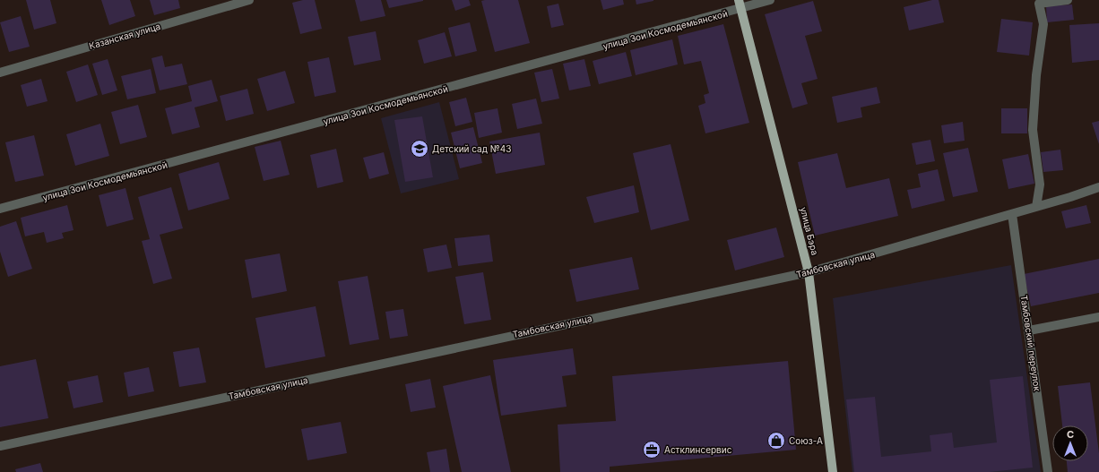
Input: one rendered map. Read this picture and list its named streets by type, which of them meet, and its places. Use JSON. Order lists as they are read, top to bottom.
{
  "streets": {
    "main road": ["улица Бэра"],
    "street": [
      "улица Зои Космодемьянской",
      "Казанская улица",
      "Тамбовская улица",
      "Тамбовский переулок"
    ]
  },
  "crossings": [
    ["улица Зои Космодемьянской", "улица Бэра"],
    ["улица Бэра", "Тамбовская улица"],
    ["Тамбовская улица", "Тамбовский переулок"]
  ],
  "places": {
    "school or university": ["Детский сад №43"],
    "shop": ["Союз-А"],
    "office": ["Астклинсервис"]
  },
  "north": "top"
}
